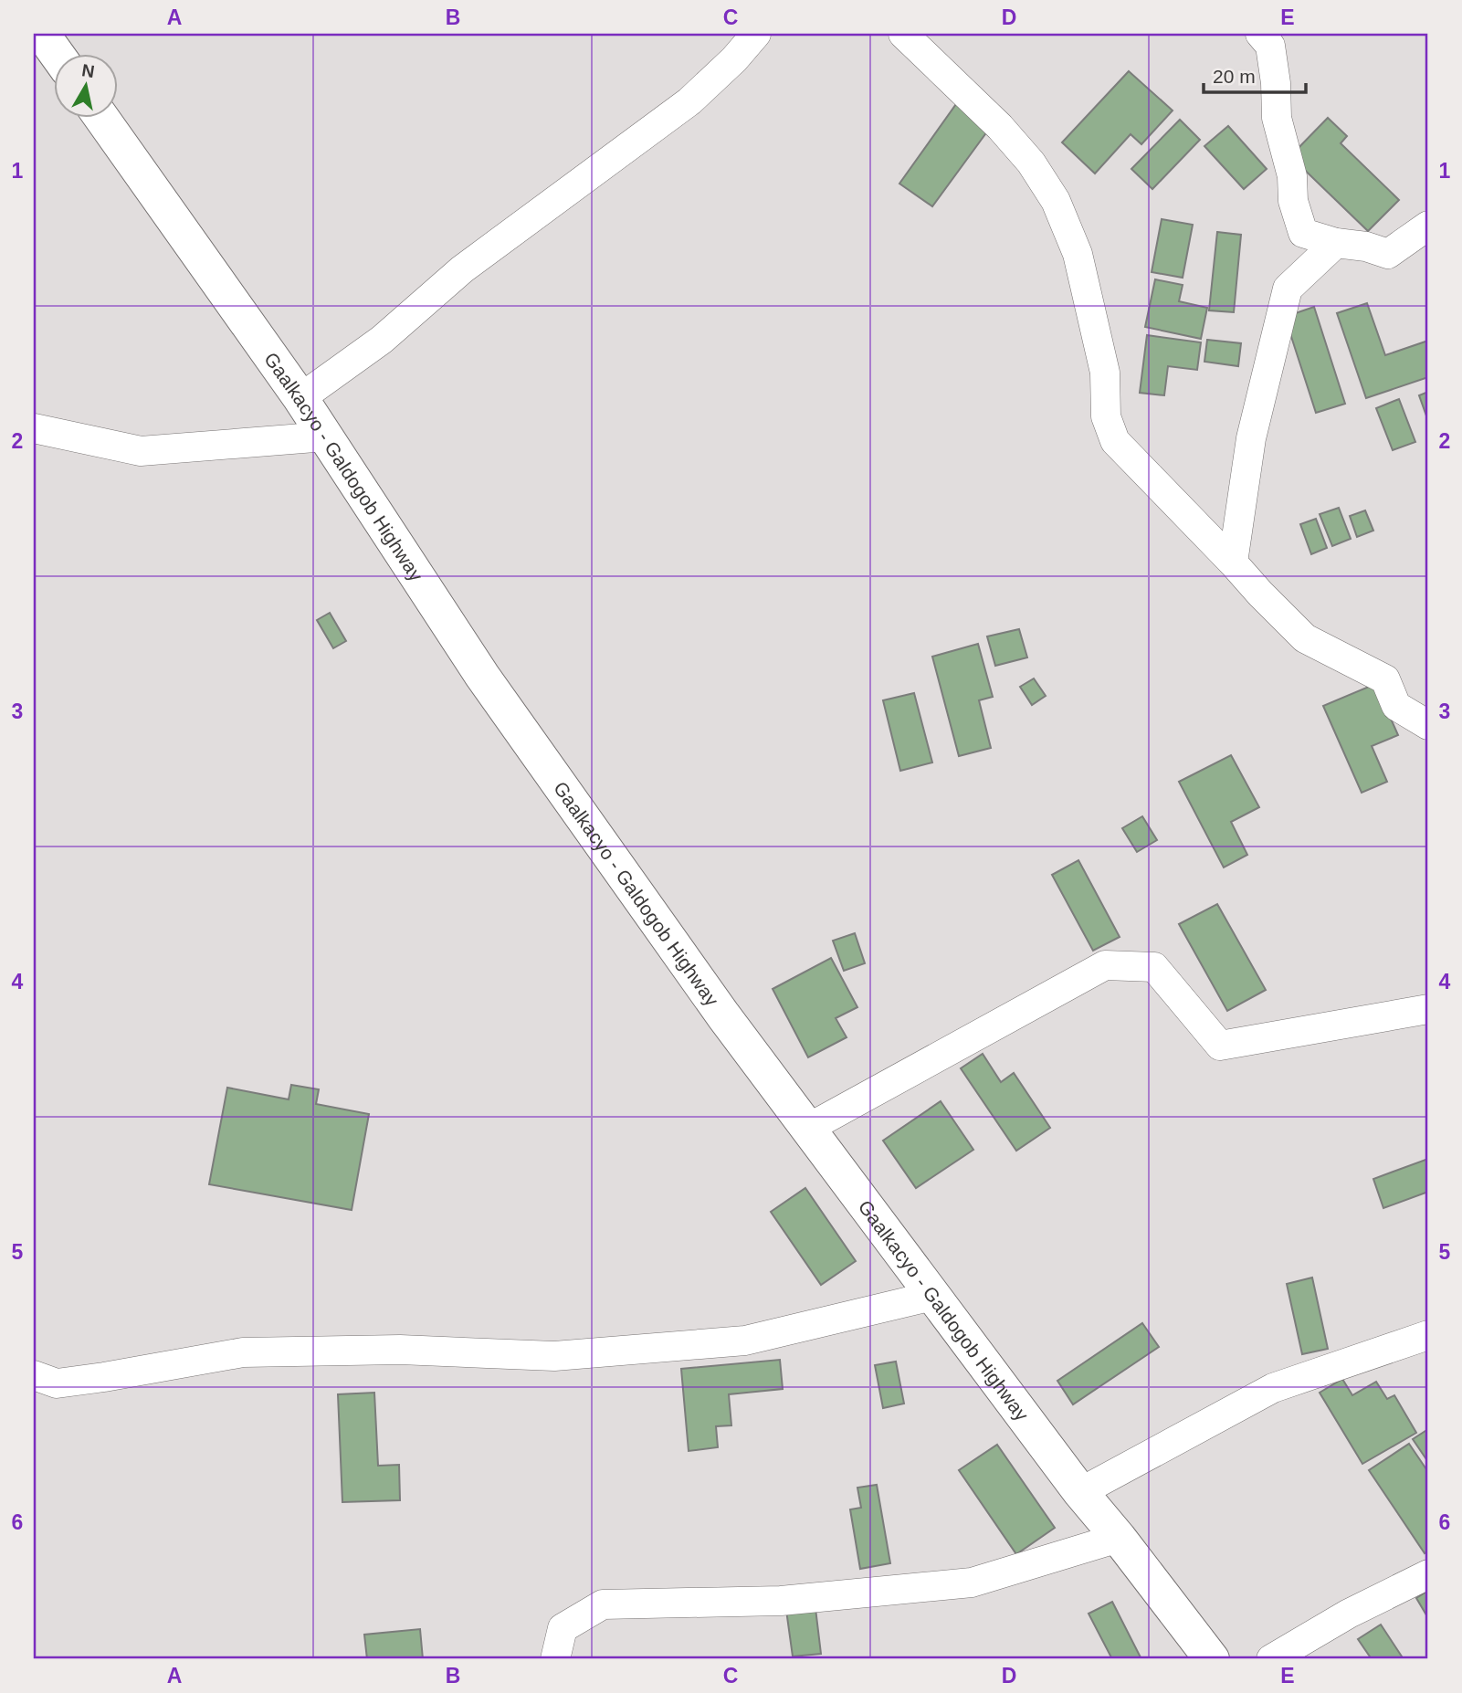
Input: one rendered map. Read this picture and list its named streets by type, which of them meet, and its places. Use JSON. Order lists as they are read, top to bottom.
{
  "streets": {
    "street": ["Gaalkacyo - Galdogob Highway"]
  },
  "scale_bar": "20 m",
  "north": "top",
  "grid": {
    "columns": [
      "A",
      "B",
      "C",
      "D",
      "E"
    ],
    "rows": [
      "1",
      "2",
      "3",
      "4",
      "5",
      "6"
    ]
  }
}
